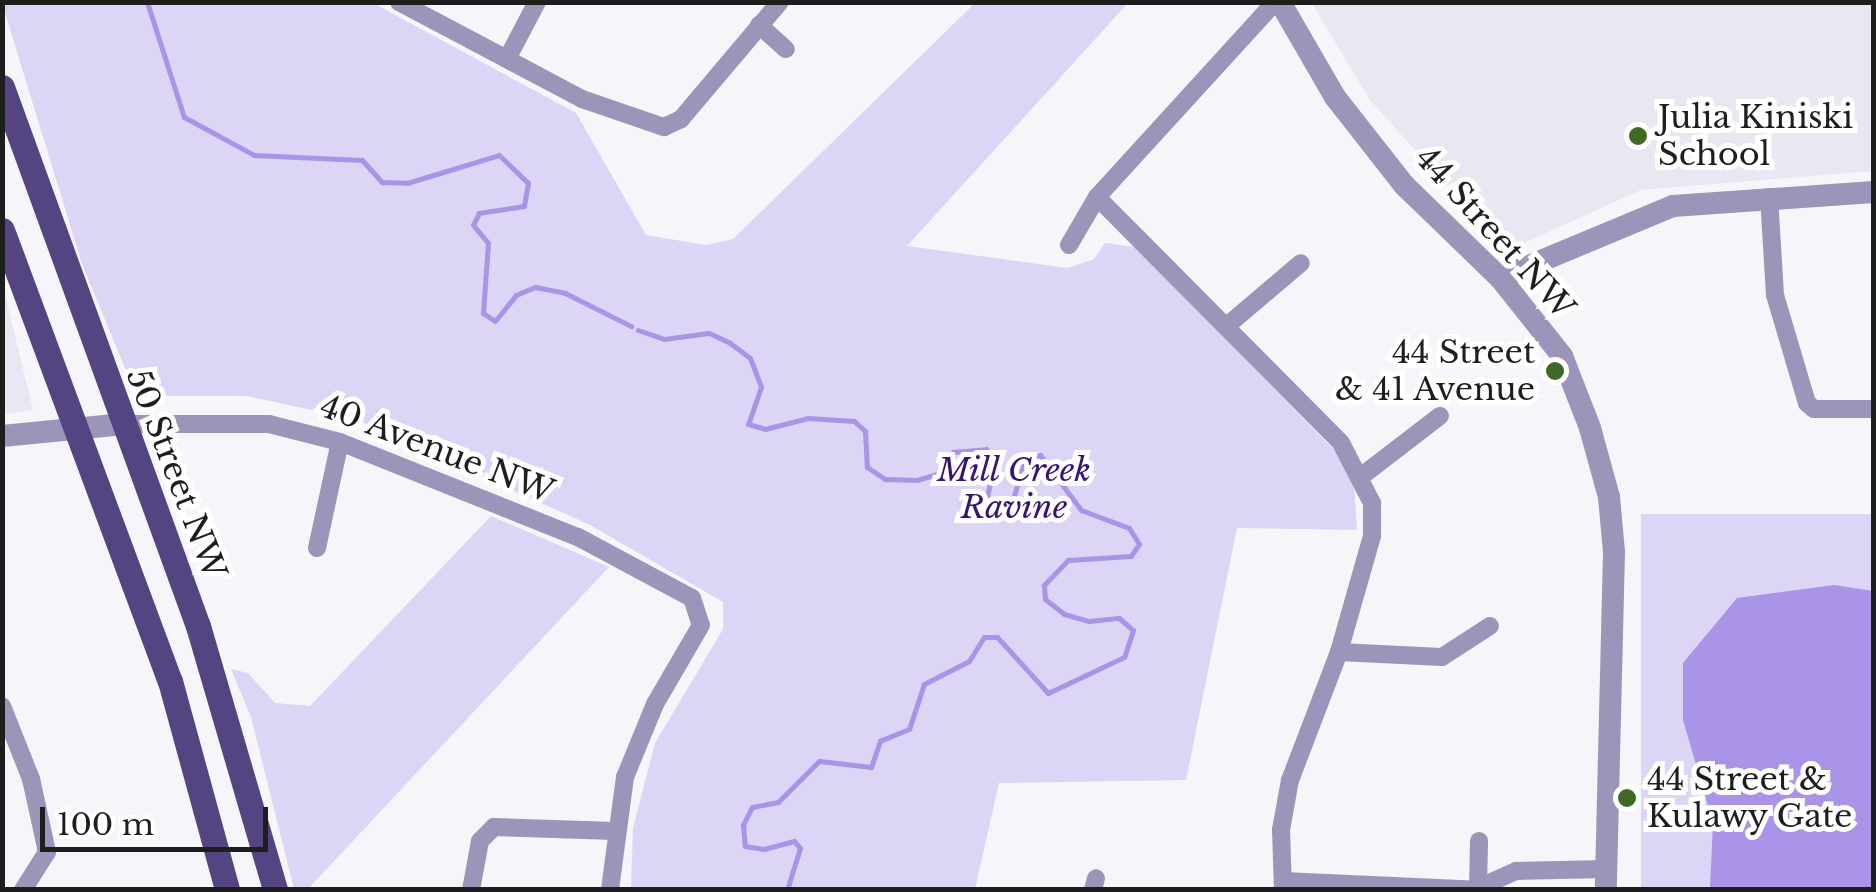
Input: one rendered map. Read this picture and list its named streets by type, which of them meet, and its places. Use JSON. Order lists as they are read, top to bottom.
{
  "streets": {
    "main road": ["50 Street NW"],
    "street": ["44 Street NW", "40 Avenue NW"]
  },
  "crossings": [
    ["40 Avenue NW", "50 Street NW"]
  ],
  "parks": ["Mill Creek Ravine"],
  "places": ["Julia Kiniski School", "44 Street & 41 Avenue", "44 Street & Kulawy Gate"],
  "scale_bar": "100 m"
}
